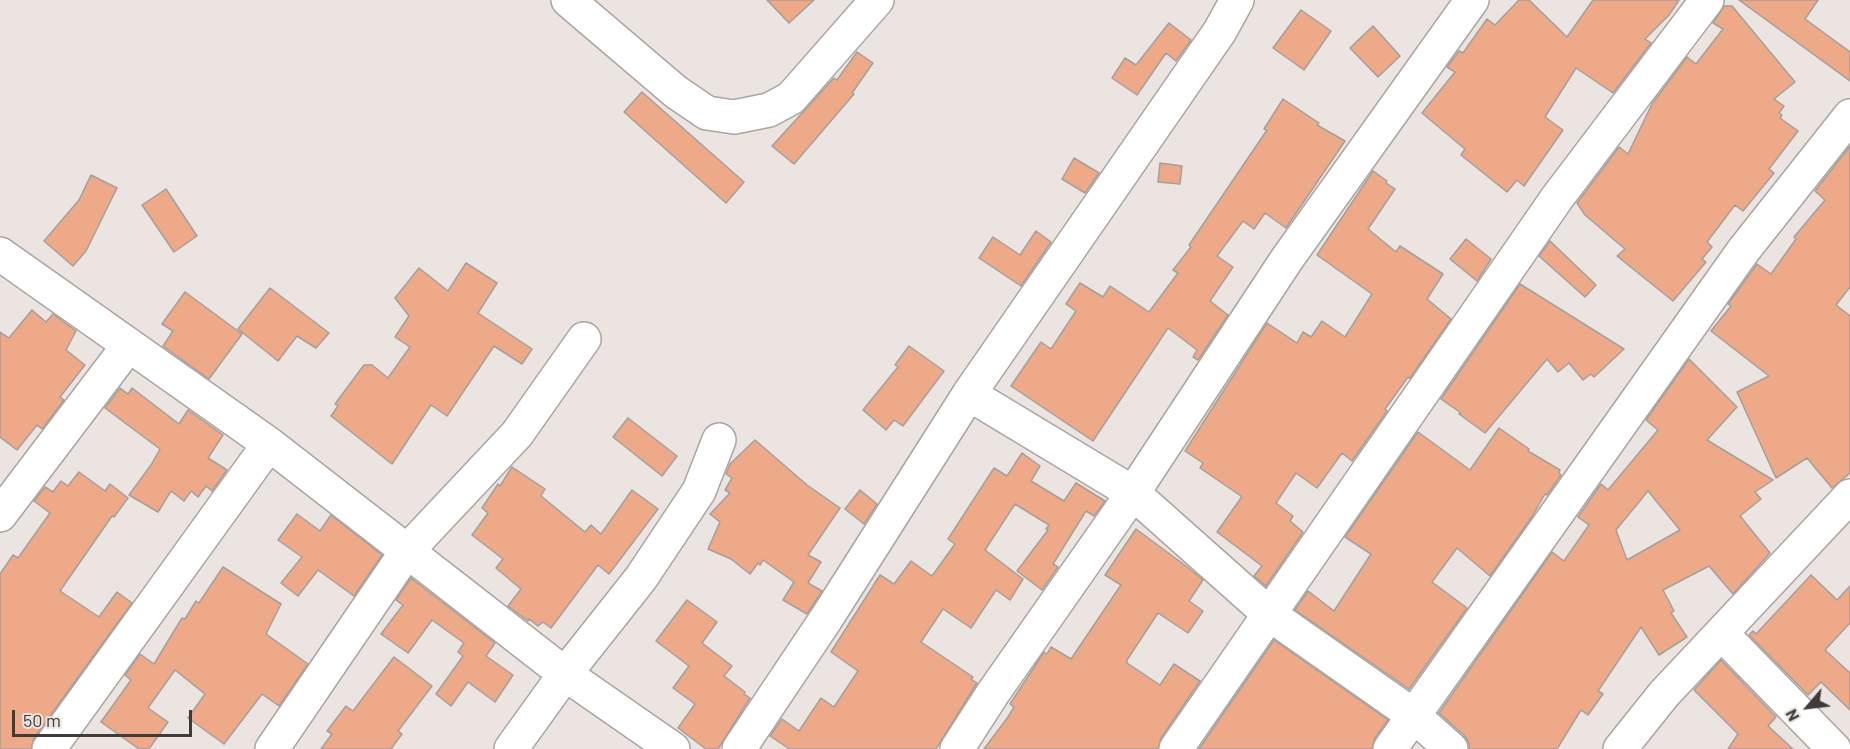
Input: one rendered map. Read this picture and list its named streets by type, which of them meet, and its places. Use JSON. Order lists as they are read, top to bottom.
{
  "scale_bar": "50 m",
  "north": "bottom left"
}
